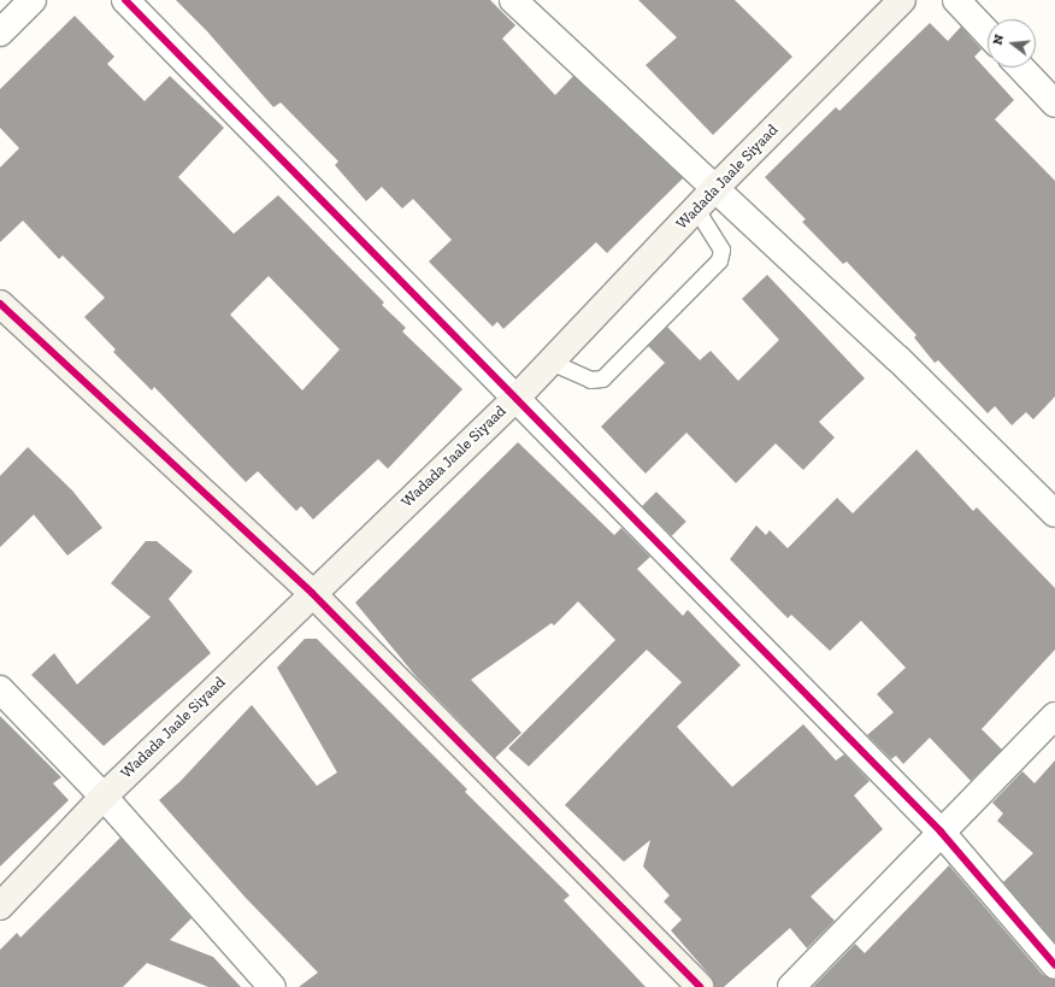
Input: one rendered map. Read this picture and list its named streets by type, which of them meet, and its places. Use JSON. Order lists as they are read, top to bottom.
{
  "streets": {
    "main road": ["Wadada Jaale Siyaad"]
  },
  "north": "left"
}
